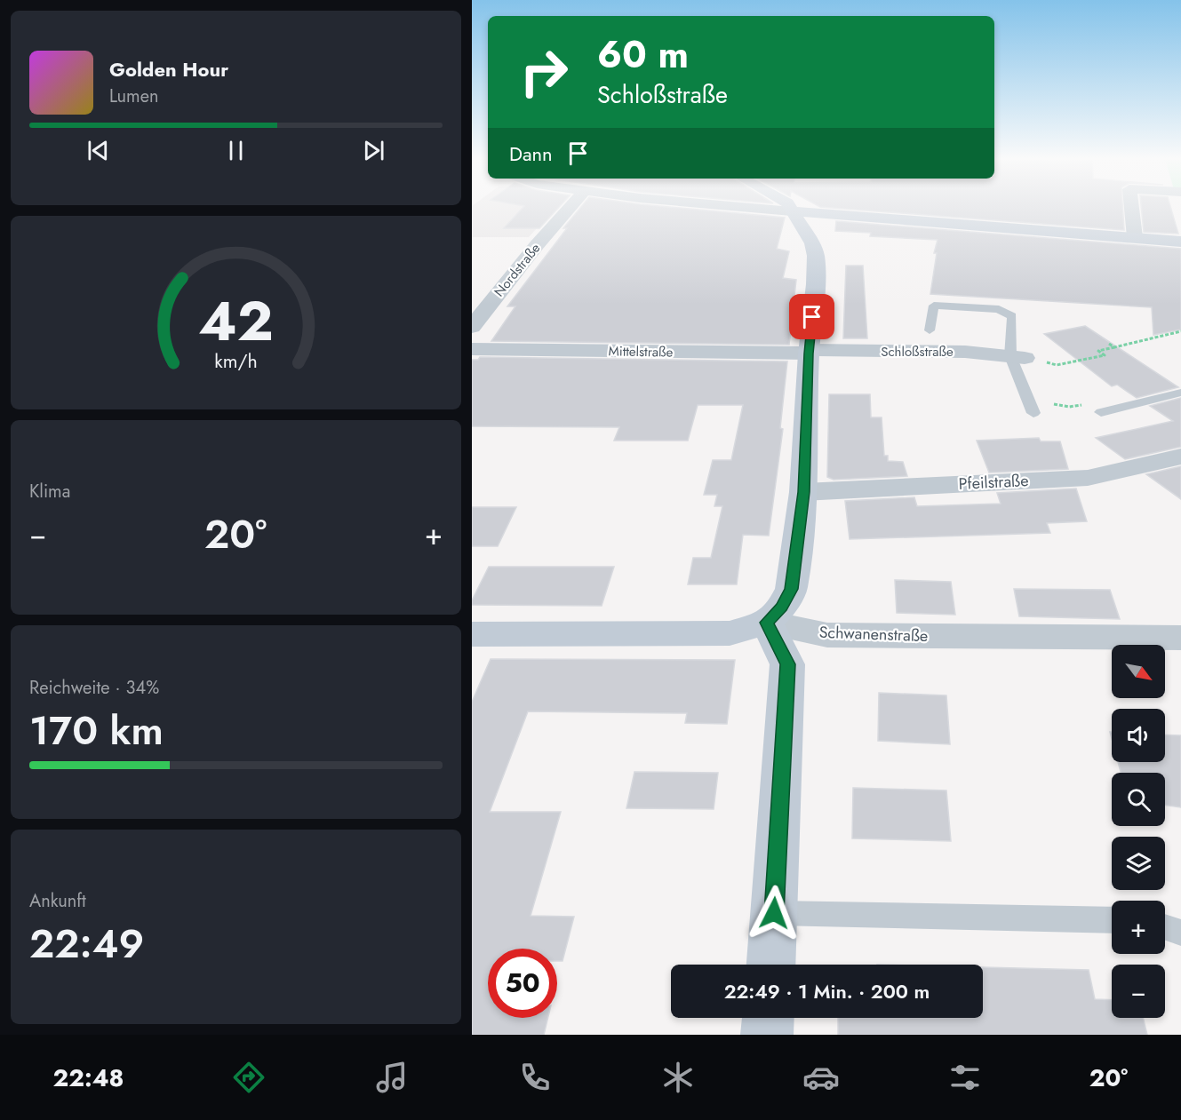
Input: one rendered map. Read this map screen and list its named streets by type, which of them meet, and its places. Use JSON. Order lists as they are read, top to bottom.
{
  "streets": {
    "main road": ["Schwanenstraße"],
    "street": [
      "Nordstraße",
      "Mittelstraße",
      "Schloßstraße",
      "Pfeilstraße"
    ]
  },
  "crossings": [
    ["Mittelstraße", "Schloßstraße"]
  ],
  "north": "bottom right",
  "page": {
    "turn": ["60 m", "Schloßstraße"],
    "song": ["Golden Hour", "Lumen"],
    "then": "Dann",
    "tile": [
      "Klima",
      ["Reichweite · 34%", "170 km"],
      ["Ankunft", "22:49"]
    ],
    "heat": ["−", "20°", "+"],
    "map_buttons": ["+", "−"],
    "limit": "50",
    "trip": "22:49 · 1 Min. · 200 m",
    "tabs": ["22:48", "20°"],
    "gauge": ["42", "km/h"]
  }
}
